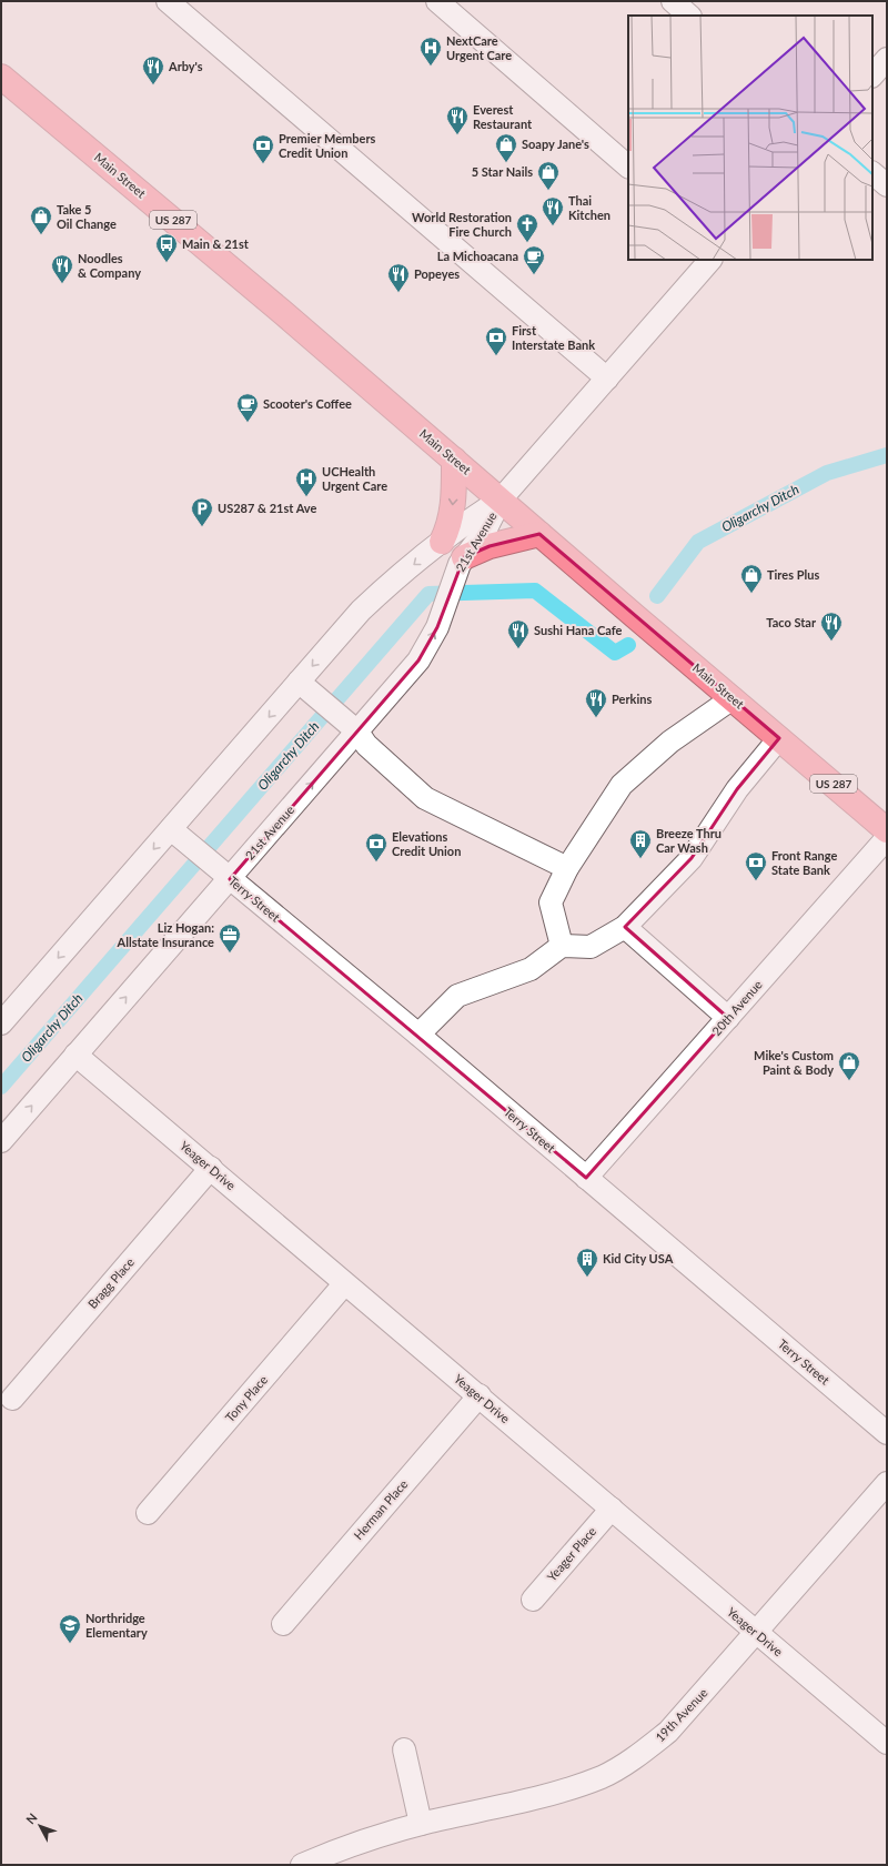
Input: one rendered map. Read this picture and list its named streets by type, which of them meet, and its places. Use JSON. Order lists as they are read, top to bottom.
{
  "streets": {
    "highway": ["Main Street", "US 287"],
    "street": [
      "21st Avenue",
      "Terry Street",
      "20th Avenue",
      "Yeager Drive",
      "Bragg Place",
      "Tony Place",
      "Herman Place",
      "Yeager Place",
      "19th Avenue"
    ]
  },
  "crossings": [
    ["Main Street", "21st Avenue"],
    ["21st Avenue", "Terry Street"],
    ["21st Avenue", "Yeager Drive"],
    ["Terry Street", "20th Avenue"],
    ["Yeager Drive", "Bragg Place"],
    ["Yeager Drive", "Tony Place"],
    ["Yeager Drive", "Herman Place"],
    ["Yeager Drive", "Yeager Place"],
    ["Yeager Drive", "19th Avenue"]
  ],
  "water": ["Oligarchy Ditch"],
  "places": {
    "hospital": ["NextCare Urgent Care", "UCHealth Urgent Care"],
    "restaurant": [
      "Arby's",
      "Everest Restaurant",
      "Thai Kitchen",
      "Noodles & Company",
      "Popeyes",
      "Taco Star",
      "Sushi Hana Cafe",
      "Perkins"
    ],
    "shop": [
      "Soapy Jane's",
      "5 Star Nails",
      "Take 5 Oil Change",
      "Tires Plus",
      "Mike's Custom Paint & Body"
    ],
    "bank": [
      "Premier Members Credit Union",
      "First Interstate Bank",
      "Elevations Credit Union",
      "Front Range State Bank"
    ],
    "church": ["World Restoration Fire Church"],
    "bus stop": ["Main & 21st"],
    "cafe": ["La Michoacana", "Scooter's Coffee"],
    "parking": ["US287 & 21st Ave"],
    "building": ["Breeze Thru Car Wash", "Kid City USA"],
    "office": ["Liz Hogan: Allstate Insurance"],
    "school or university": ["Northridge Elementary"]
  },
  "north": "top left"
}
